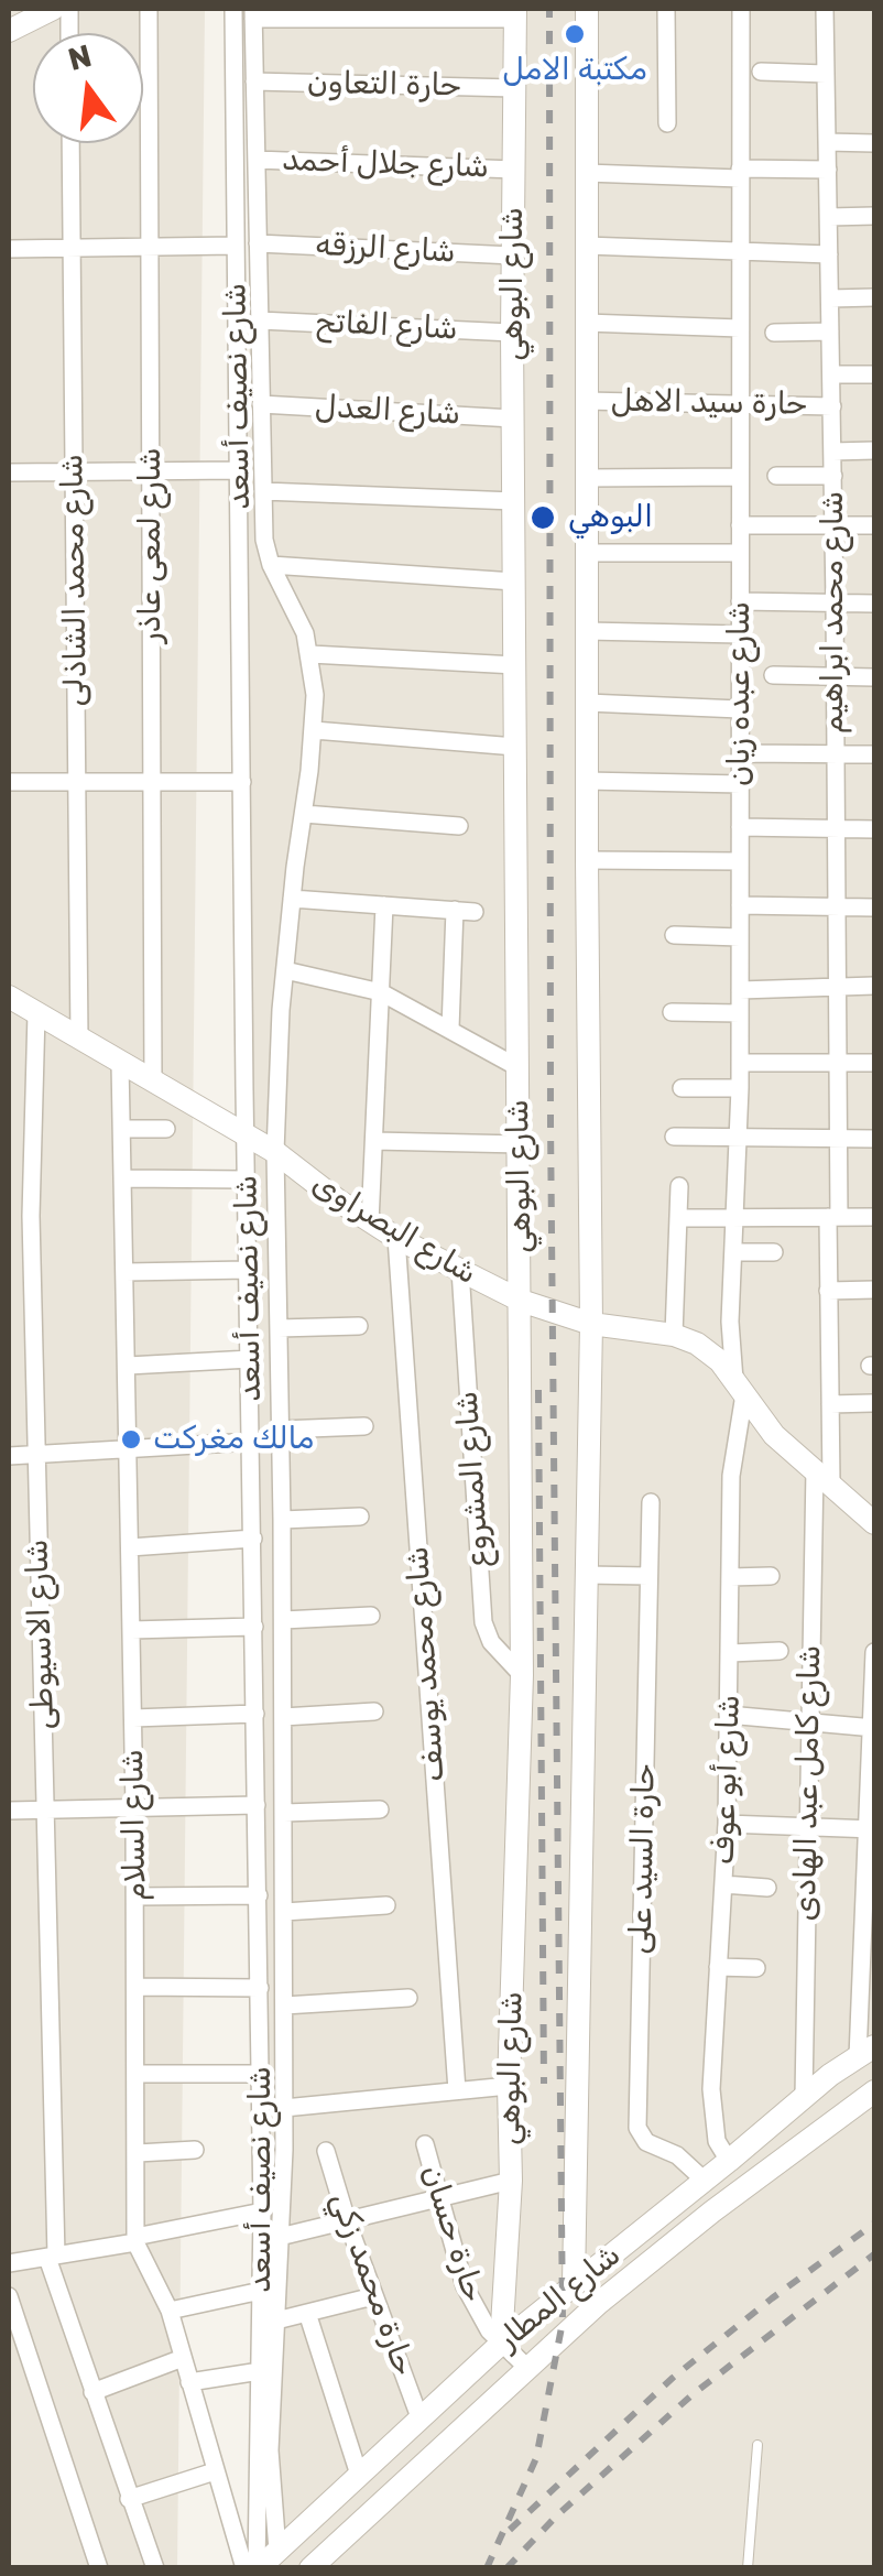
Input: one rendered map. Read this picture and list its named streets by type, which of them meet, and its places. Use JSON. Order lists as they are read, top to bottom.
{
  "streets": {
    "street": [
      "حارة التعاون",
      "شارع جلال أحمد",
      "شارع الرزقه",
      "شارع البوهي",
      "شارع الفاتح",
      "شارع نصيف أسعد",
      "حارة سيد الاهل",
      "شارع العدل",
      "شارع لمعى عاذر",
      "شارع محمد الشاذلى",
      "شارع محمد ابراهيم",
      "شارع عبده زيان",
      "شارع البصراوى",
      "شارع المشروع",
      "شارع الاسيوطى",
      "شارع محمد يوسف",
      "شارع أبو عوف",
      "شارع كامل عبد الهادى",
      "شارع السلام",
      "حارة السيد على",
      "حارة حسان",
      "حارة محمد زكي",
      "شارع المطار"
    ]
  },
  "crossings": [
    ["حارة التعاون", "شارع البوهي"],
    ["حارة التعاون", "شارع نصيف أسعد"],
    ["شارع جلال أحمد", "شارع البوهي"],
    ["شارع جلال أحمد", "شارع نصيف أسعد"],
    ["شارع الرزقه", "شارع البوهي"],
    ["شارع الرزقه", "شارع نصيف أسعد"],
    ["شارع البوهي", "شارع الفاتح"],
    ["شارع البوهي", "شارع العدل"],
    ["شارع البوهي", "شارع البصراوى"],
    ["شارع البوهي", "شارع المشروع"],
    ["شارع البوهي", "حارة حسان"],
    ["شارع البوهي", "شارع المطار"],
    ["شارع الفاتح", "شارع نصيف أسعد"],
    ["شارع نصيف أسعد", "شارع العدل"],
    ["شارع نصيف أسعد", "شارع البصراوى"],
    ["شارع نصيف أسعد", "شارع المطار"],
    ["حارة سيد الاهل", "شارع محمد ابراهيم"],
    ["حارة سيد الاهل", "شارع عبده زيان"],
    ["شارع لمعى عاذر", "شارع البصراوى"],
    ["شارع محمد الشاذلى", "شارع البصراوى"],
    ["شارع محمد ابراهيم", "شارع البصراوى"],
    ["شارع محمد ابراهيم", "شارع كامل عبد الهادى"],
    ["شارع عبده زيان", "شارع البصراوى"],
    ["شارع عبده زيان", "شارع أبو عوف"],
    ["شارع البصراوى", "شارع المشروع"],
    ["شارع البصراوى", "شارع الاسيوطى"],
    ["شارع البصراوى", "شارع محمد يوسف"],
    ["شارع البصراوى", "شارع أبو عوف"],
    ["شارع البصراوى", "شارع كامل عبد الهادى"],
    ["شارع البصراوى", "شارع السلام"],
    ["شارع أبو عوف", "شارع المطار"],
    ["شارع كامل عبد الهادى", "شارع المطار"],
    ["حارة السيد على", "شارع المطار"],
    ["حارة حسان", "شارع المطار"],
    ["حارة محمد زكي", "شارع المطار"]
  ],
  "places": ["مكتبة الامل", "البوهي", "مالك مغركت"],
  "north": "top"
}
